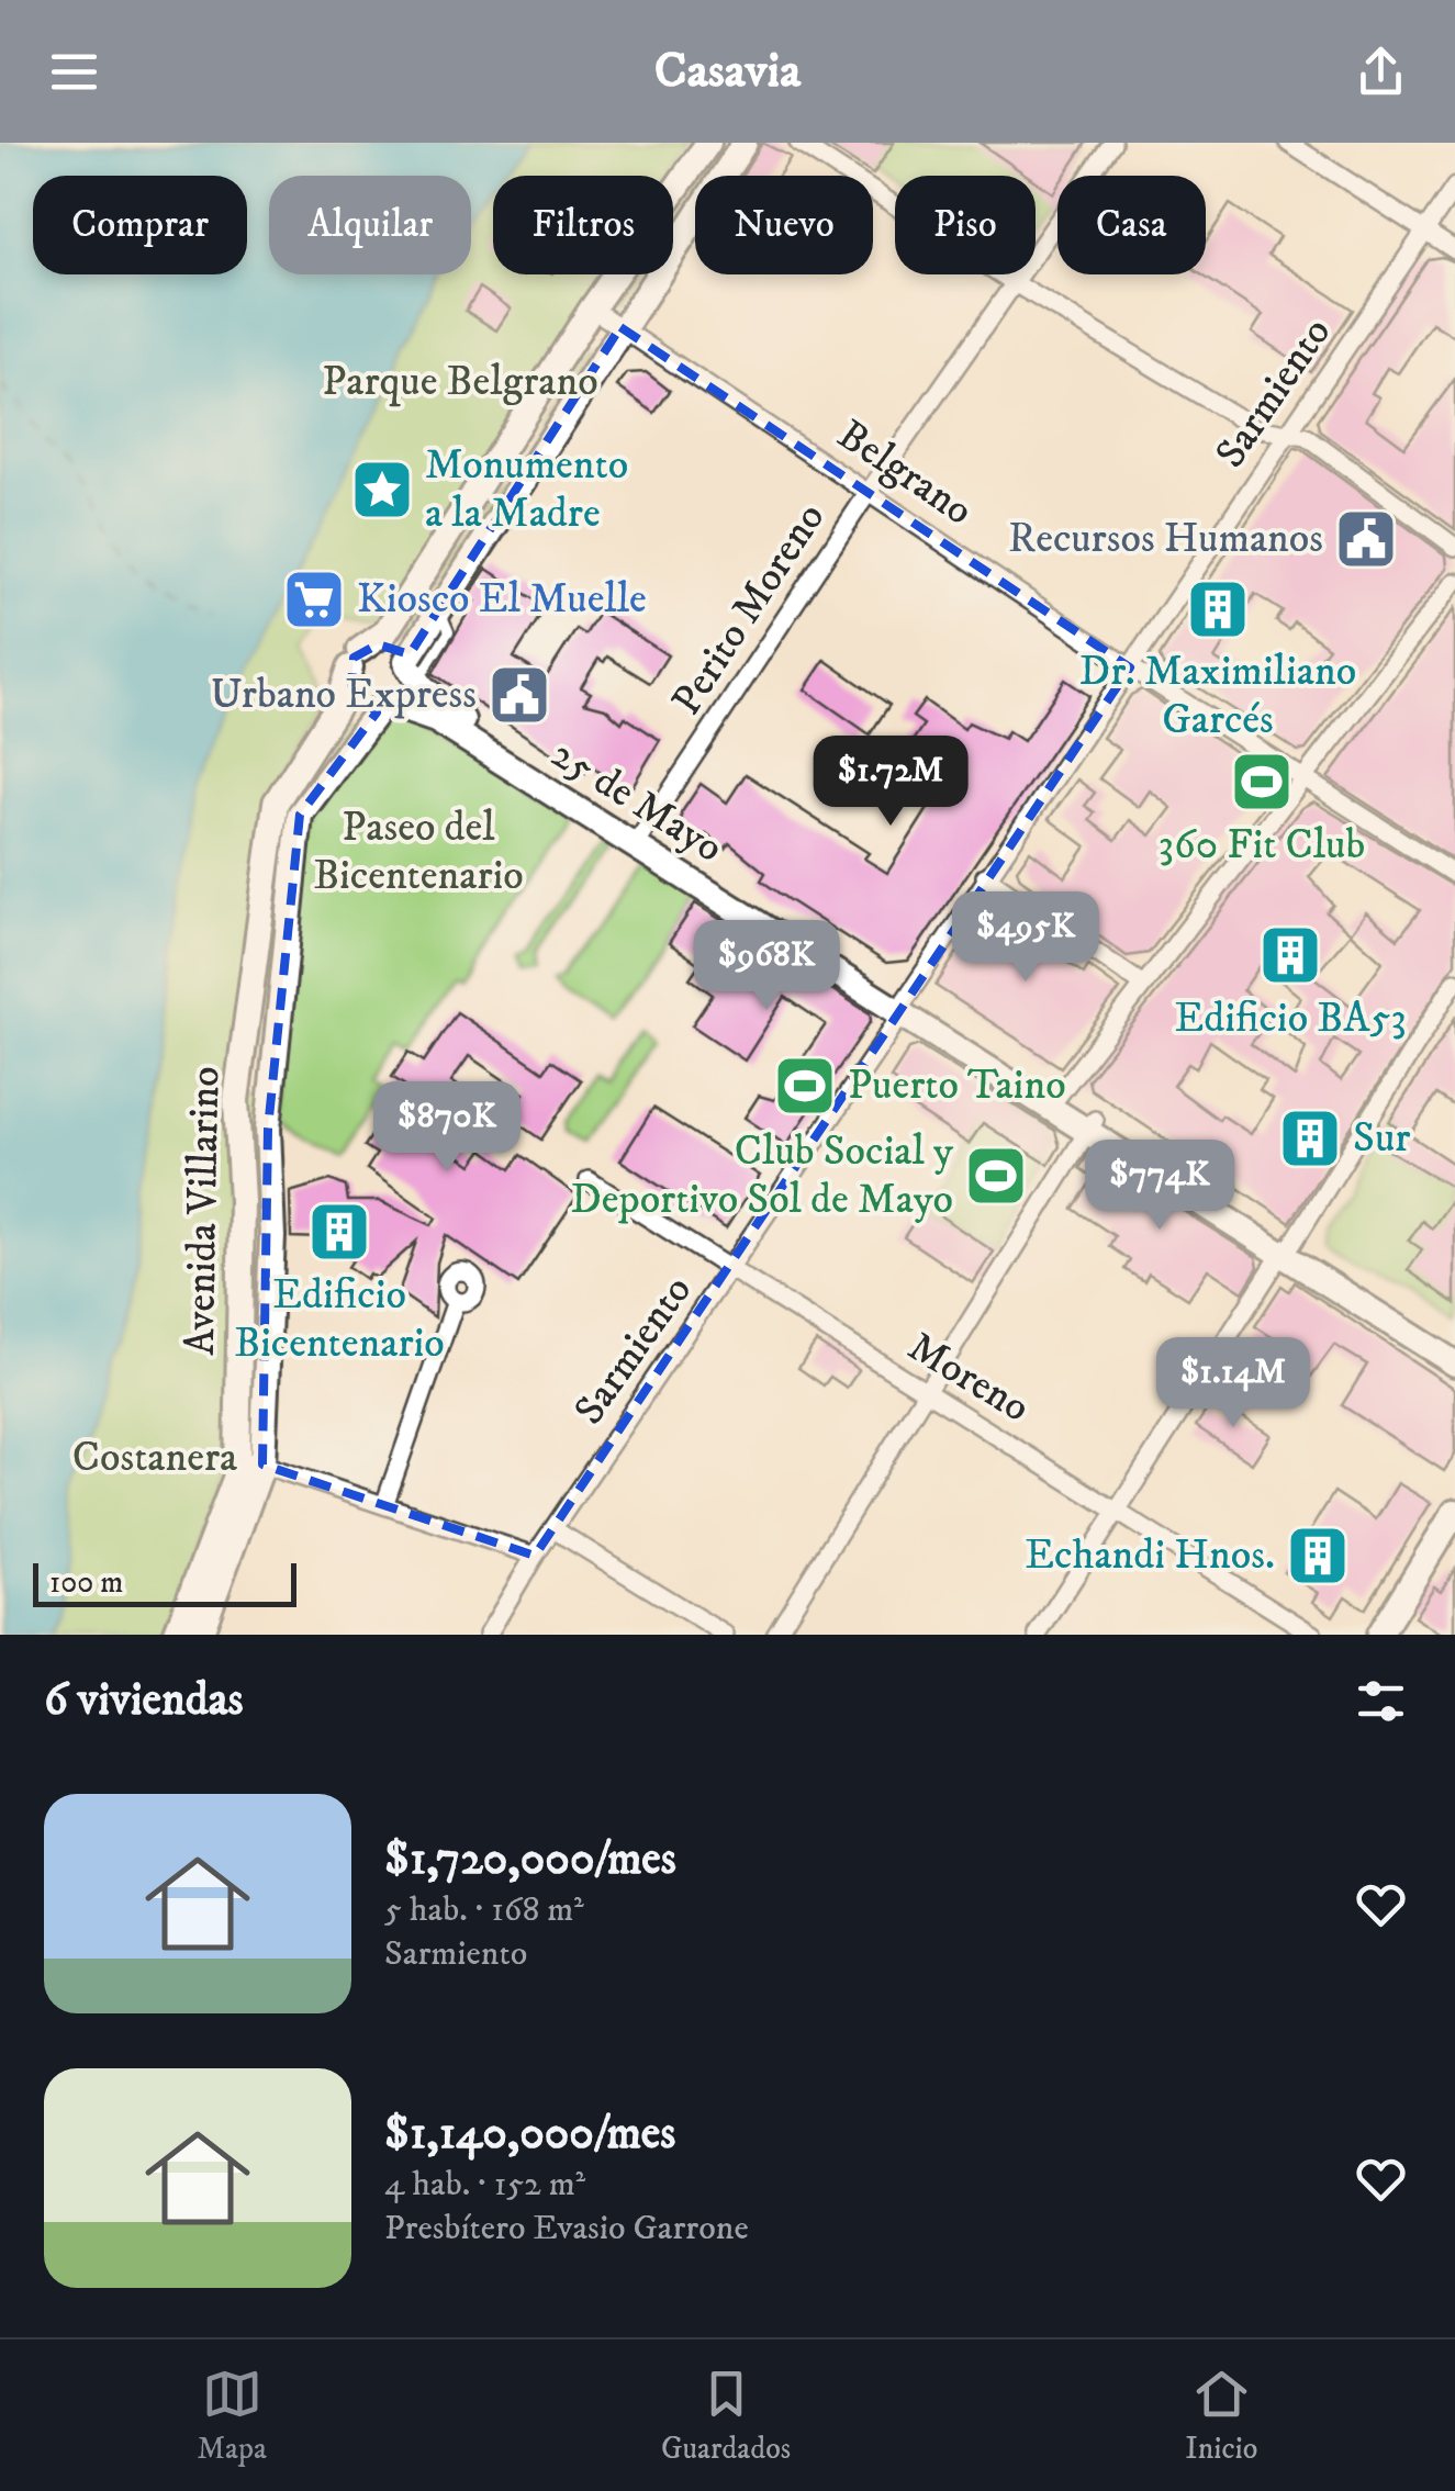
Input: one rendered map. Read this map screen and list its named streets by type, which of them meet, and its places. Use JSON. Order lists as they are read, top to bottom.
{
  "streets": {
    "main road": ["25 de Mayo", "Avenida Villarino"],
    "street": [
      "Sarmiento",
      "Belgrano",
      "Perito Moreno",
      "Moreno"
    ]
  },
  "crossings": [
    ["Sarmiento", "Belgrano"],
    ["Sarmiento", "25 de Mayo"],
    ["Sarmiento", "Moreno"],
    ["Belgrano", "Perito Moreno"],
    ["Belgrano", "Avenida Villarino"],
    ["Perito Moreno", "25 de Mayo"],
    ["25 de Mayo", "Avenida Villarino"]
  ],
  "parks": ["Parque Belgrano", "Paseo del Bicentenario", "Costanera"],
  "places": {
    "place": ["Monumento a la Madre"],
    "public building": ["Recursos Humanos", "Urbano Express"],
    "supermarket": ["Kiosco El Muelle"],
    "building": [
      "Dr. Maximiliano Garcés",
      "Edificio BA53",
      "Sur",
      "Edificio Bicentenario",
      "Echandi Hnos."
    ],
    "sports": ["360 Fit Club", "Puerto Taino", "Club Social y Deportivo Sol de Mayo"]
  },
  "scale_bar": "100 m",
  "page": {
    "header": "Casavia",
    "chip": [
      "Comprar",
      "Alquilar",
      "Filtros",
      "Nuevo",
      "Piso",
      "Casa"
    ],
    "price": [
      "$1.72M",
      "$495K",
      "$968K",
      "$870K",
      "$774K",
      "$1.14M"
    ],
    "scale": "100 m",
    "heading": "6 viviendas",
    "list": [
      {
        "name": "$1,720,000/mes",
        "note": "5 hab. · 168 m² · Sarmiento"
      },
      {
        "name": "$1,140,000/mes",
        "note": "4 hab. · 152 m² · Presbítero Evasio Garrone"
      }
    ],
    "tabs": ["Mapa", "Guardados", "Inicio"]
  }
}
